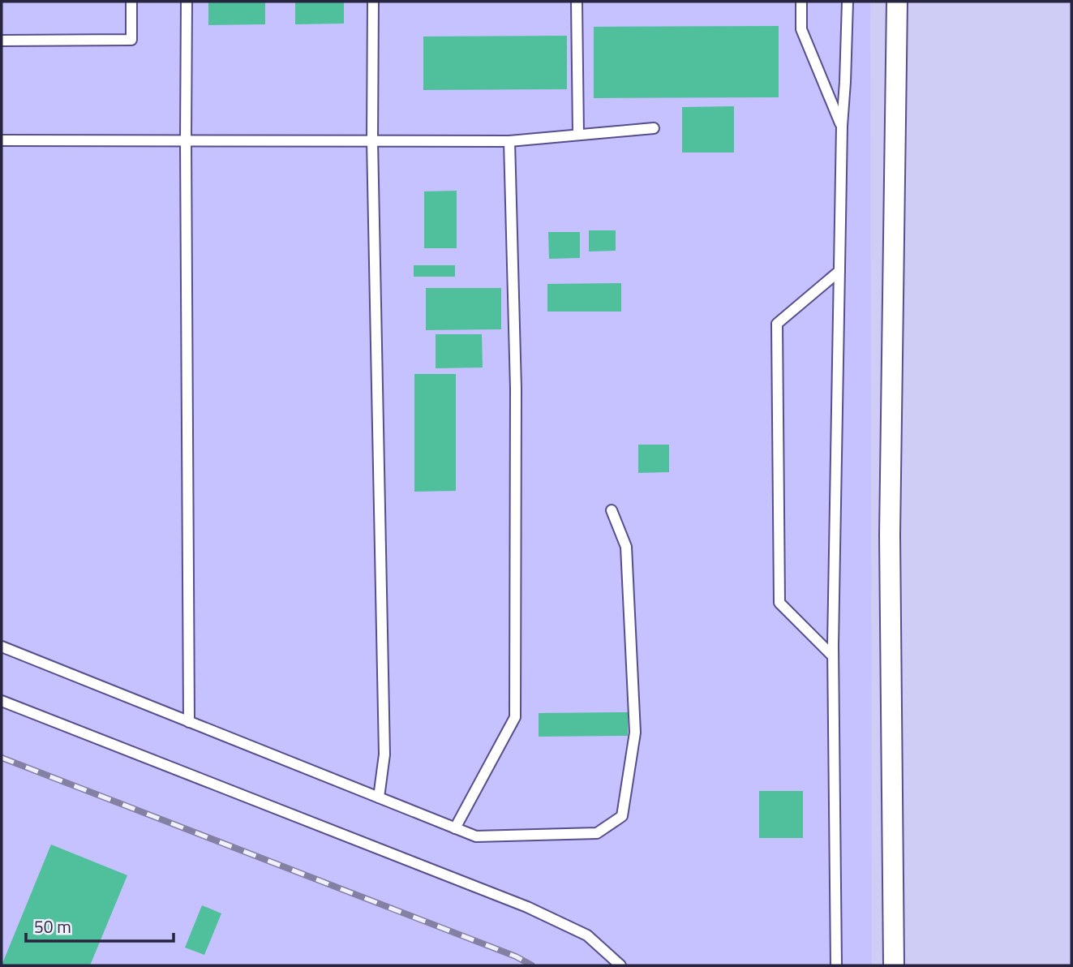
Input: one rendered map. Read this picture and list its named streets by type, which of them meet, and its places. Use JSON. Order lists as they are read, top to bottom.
{
  "scale_bar": "50 m"
}
